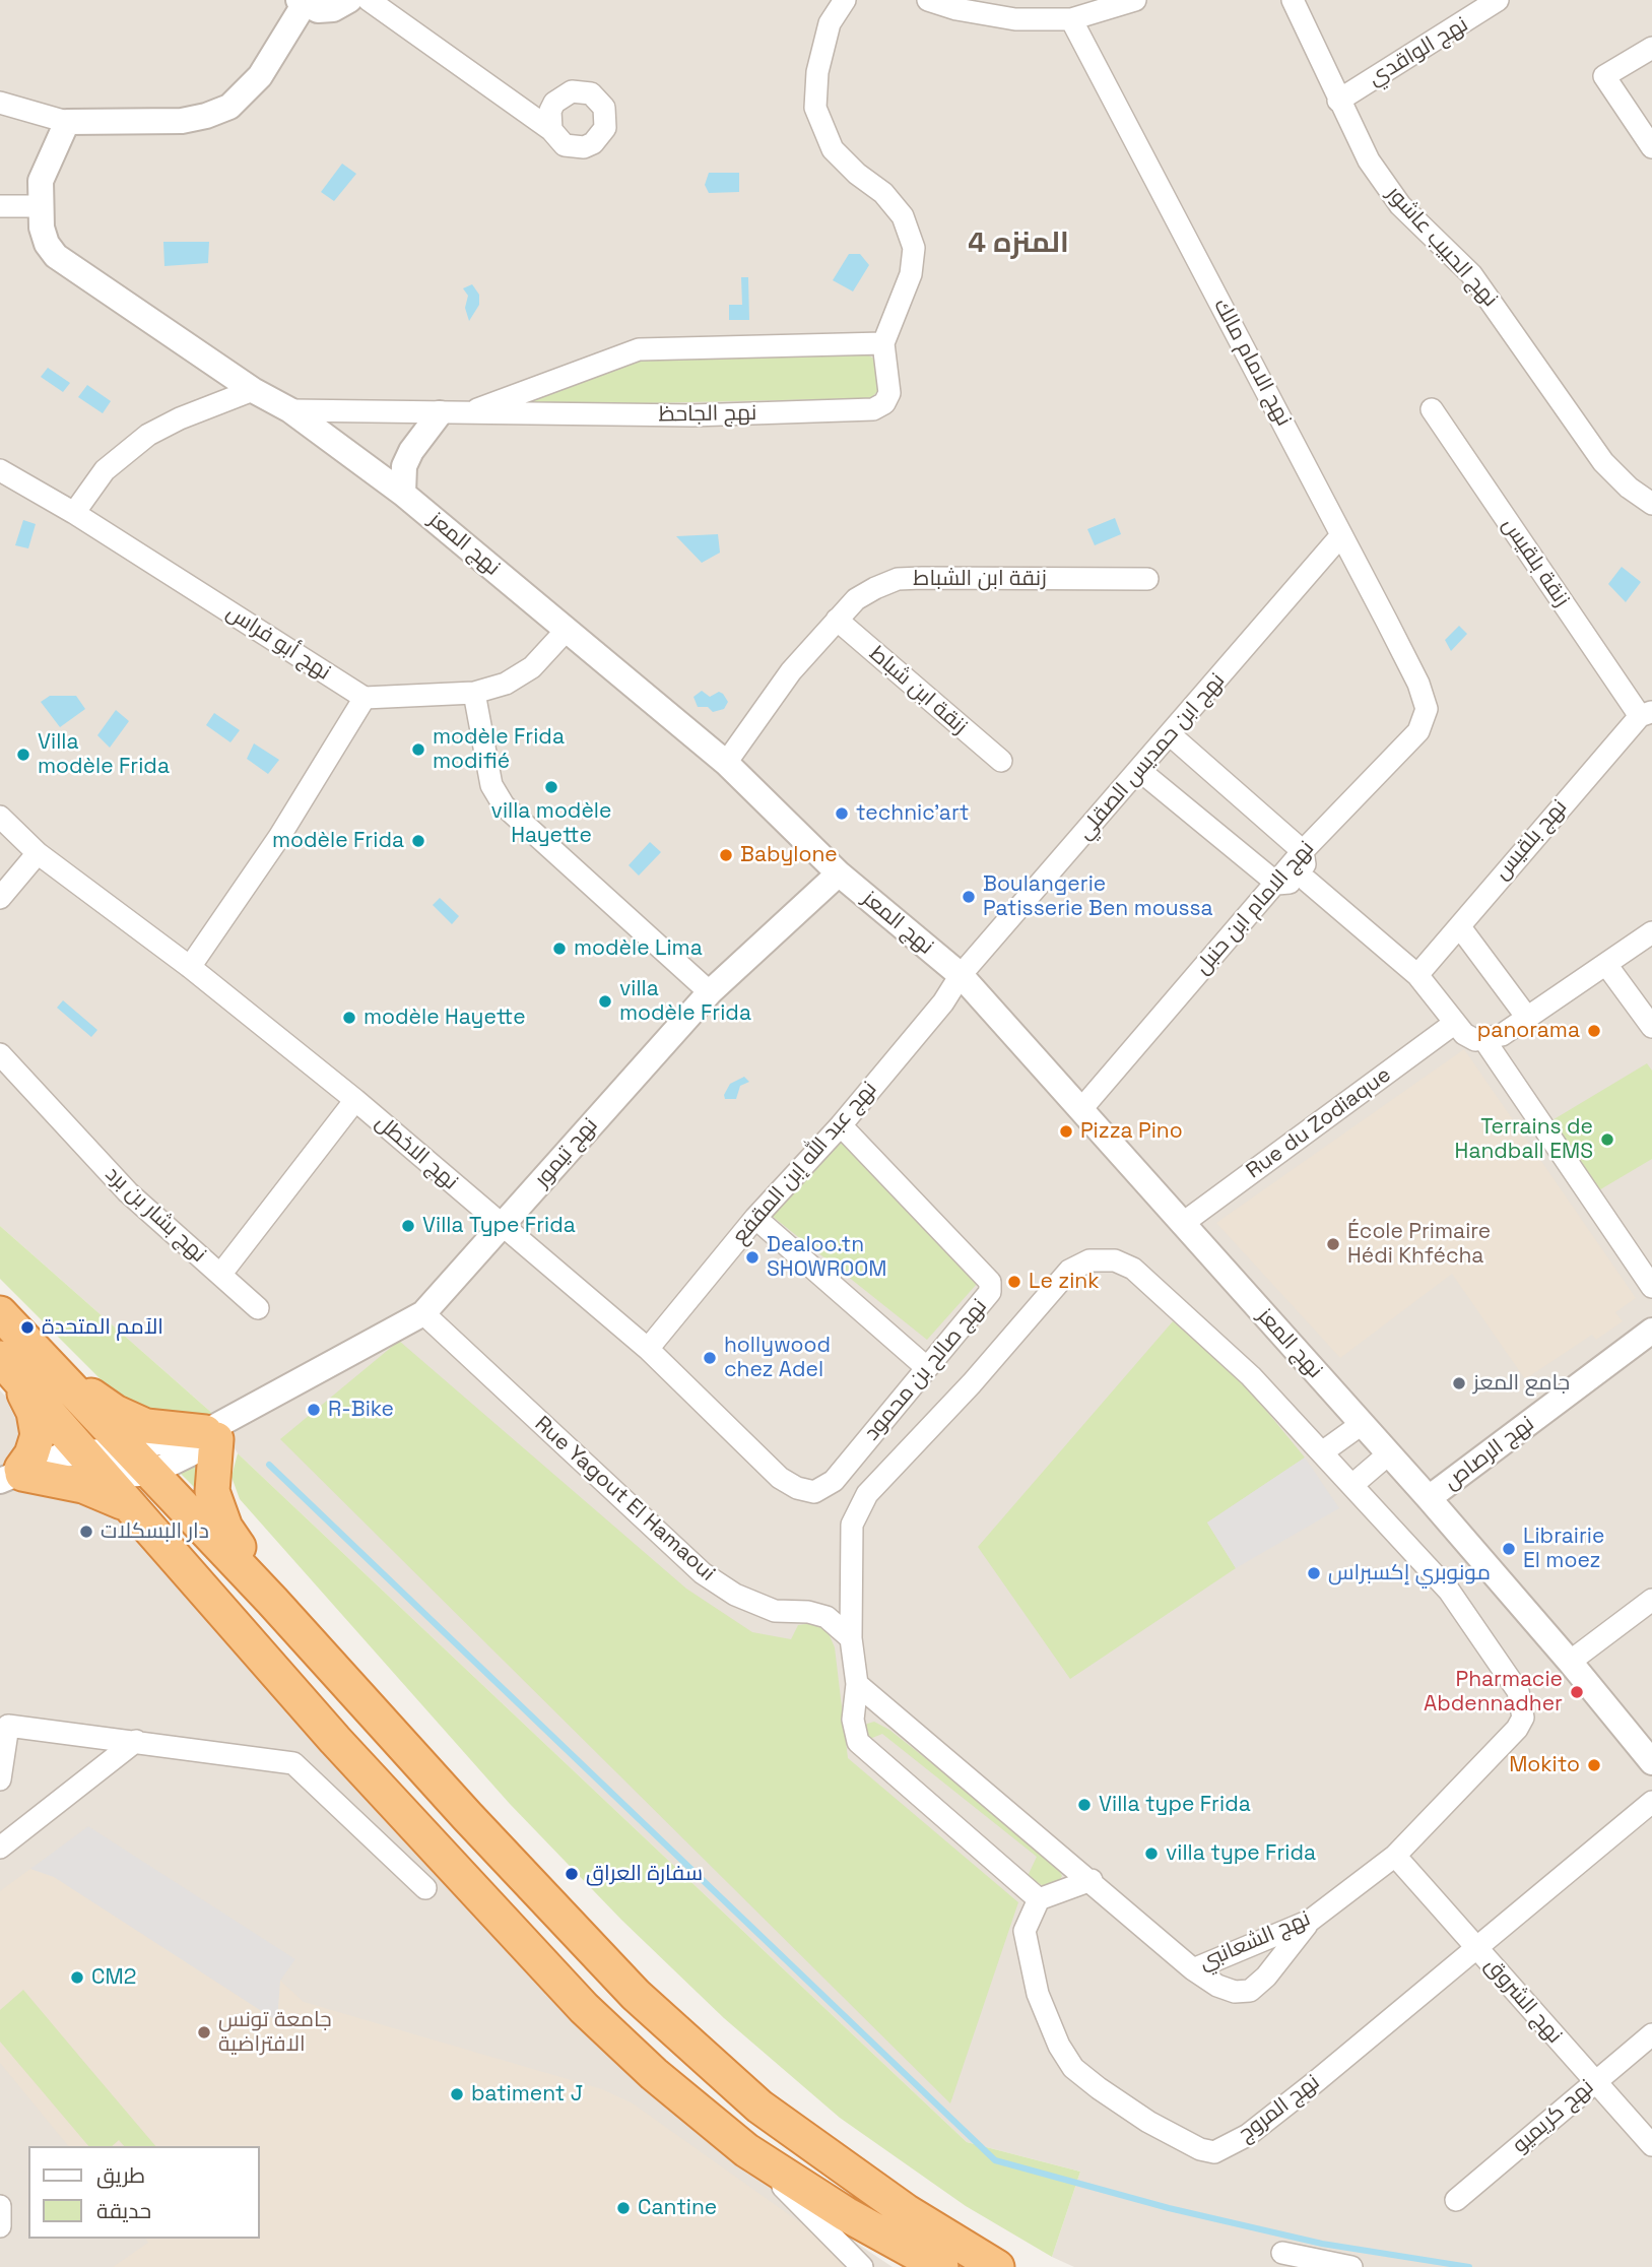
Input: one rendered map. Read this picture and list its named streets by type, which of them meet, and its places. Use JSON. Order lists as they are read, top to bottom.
{
  "streets": {
    "street": [
      "نهج الواقدي",
      "نهج الحبيب عاشور",
      "نهج الامام مالك",
      "نهج الجاحظ",
      "نهج المعز",
      "زنقة بلقيس",
      "زنقة ابن الشباط",
      "نهج أبو فراس",
      "زنقة ابن شباط",
      "نهج ابن حمديس الصقلي",
      "نهج بلقيس",
      "نهج الامام ابن حنبل",
      "Rue du Zodiaque",
      "نهج الاخطل",
      "نهج تيمور",
      "نهج عبد الله إبن المقفع",
      "نهج بشار بن برد",
      "نهج صالح بن محمود",
      "نهج الرصاص",
      "Rue Yagout El Hamaoui",
      "نهج الشعانبي",
      "نهج الشروق",
      "نهج المروج",
      "نهج كريميو"
    ]
  },
  "crossings": [
    ["نهج الواقدي", "نهج الحبيب عاشور"],
    ["نهج الامام مالك", "نهج ابن حمديس الصقلي"],
    ["نهج الامام مالك", "نهج الامام ابن حنبل"],
    ["نهج الجاحظ", "نهج المعز"],
    ["نهج المعز", "زنقة ابن الشباط"],
    ["نهج المعز", "نهج ابن حمديس الصقلي"],
    ["نهج المعز", "نهج الامام ابن حنبل"],
    ["نهج المعز", "Rue du Zodiaque"],
    ["نهج المعز", "نهج تيمور"],
    ["نهج المعز", "نهج عبد الله إبن المقفع"],
    ["نهج المعز", "نهج الرصاص"],
    ["زنقة بلقيس", "نهج بلقيس"],
    ["زنقة ابن الشباط", "زنقة ابن شباط"],
    ["نهج ابن حمديس الصقلي", "نهج عبد الله إبن المقفع"],
    ["نهج الاخطل", "نهج تيمور"],
    ["نهج الاخطل", "نهج عبد الله إبن المقفع"],
    ["نهج الاخطل", "نهج بشار بن برد"],
    ["نهج الاخطل", "نهج صالح بن محمود"],
    ["نهج تيمور", "Rue Yagout El Hamaoui"],
    ["نهج عبد الله إبن المقفع", "نهج صالح بن محمود"],
    ["نهج الشعانبي", "نهج الشروق"],
    ["نهج الشروق", "نهج المروج"],
    ["نهج الشروق", "نهج كريميو"]
  ],
  "districts": ["المنزه 4"],
  "places": [
    "modèle Frida modifié",
    "Villa modèle Frida",
    "villa modèle Hayette",
    "technic'art",
    "modèle Frida",
    "Babylone",
    "Boulangerie Patisserie Ben moussa",
    "modèle Lima",
    "villa modèle Frida",
    "modèle Hayette",
    "panorama",
    "Pizza Pino",
    "Terrains de Handball EMS",
    "Villa Type Frida",
    "École Primaire Hédi Khfécha",
    "Dealoo.tn SHOWROOM",
    "Le zink",
    "الآمم المتحدة",
    "hollywood chez Adel",
    "جامع المعز",
    "R-Bike",
    "دار البسكلات",
    "Librairie El moez",
    "مونوبري إكسبراس",
    "Pharmacie Abdennadher",
    "Mokito",
    "Villa type Frida",
    "villa type Frida",
    "سفارة العراق",
    "CM2",
    "جامعة تونس الافتراضية",
    "batiment J",
    "Cantine"
  ],
  "legend": ["طريق", "حديقة"]
}
